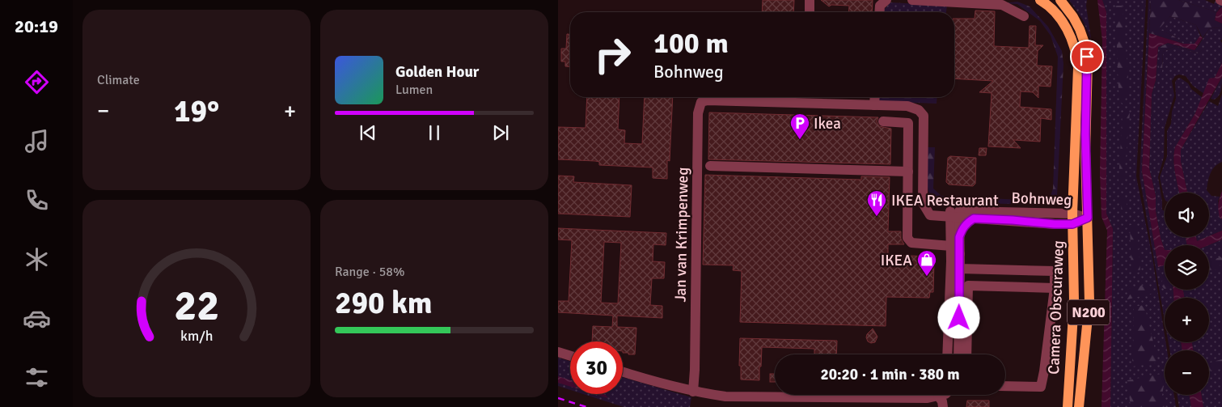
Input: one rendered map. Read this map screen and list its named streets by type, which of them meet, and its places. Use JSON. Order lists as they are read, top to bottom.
{
  "streets": {
    "main road": ["Camera Obscuraweg", "N200"],
    "street": ["Bohnweg", "Jan van Krimpenweg"]
  },
  "crossings": [
    ["Bohnweg", "Camera Obscuraweg"]
  ],
  "places": {
    "parking": ["Ikea"],
    "restaurant": ["IKEA Restaurant"],
    "shop": ["IKEA"]
  },
  "page": {
    "tabs": "20:19",
    "tile": [
      "Climate",
      ["Range · 58%", "290 km"]
    ],
    "turn": ["100 m", "Bohnweg"],
    "song": ["Golden Hour", "Lumen"],
    "heat": ["−", "19°", "+"],
    "map_buttons": ["+", "−"],
    "limit": "30",
    "trip": "20:20 · 1 min · 380 m",
    "gauge": ["22", "km/h"]
  }
}
